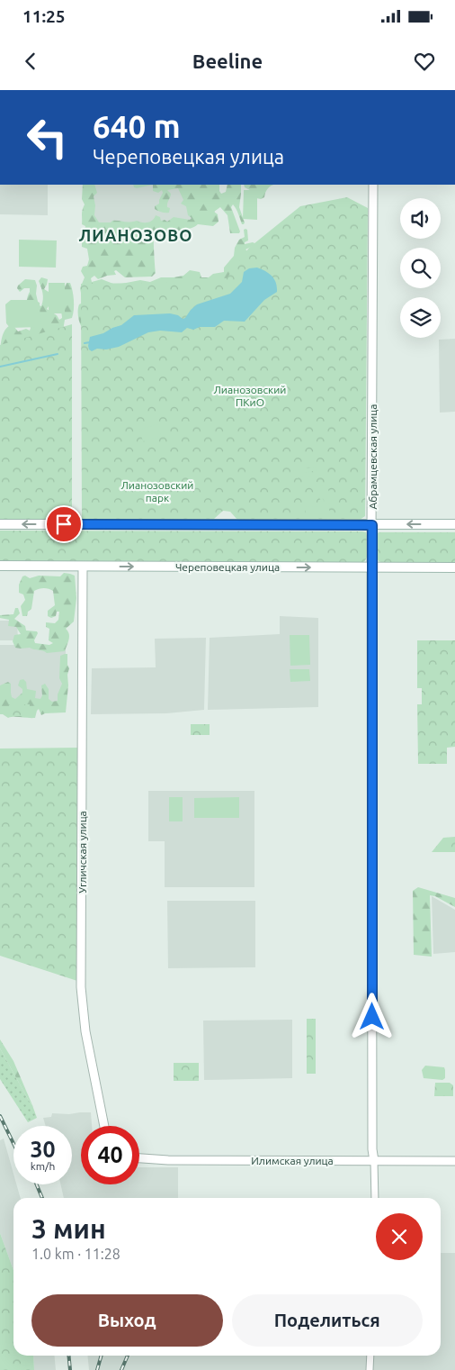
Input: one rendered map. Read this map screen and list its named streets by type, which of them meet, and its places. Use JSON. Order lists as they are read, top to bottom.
{
  "streets": {
    "main road": ["Череповецкая улица"],
    "street": ["Абрамцевская улица", "Угличская улица", "Илимская улица"]
  },
  "crossings": [
    ["Абрамцевская улица", "Череповецкая улица"],
    ["Абрамцевская улица", "Илимская улица"],
    ["Череповецкая улица", "Угличская улица"]
  ],
  "districts": ["ЛИАНОЗОВО"],
  "parks": ["Лианозовский ПКиО", "Лианозовский парк"],
  "page": {
    "status": "11:25",
    "header": "Beeline",
    "turn": ["640 m", "Череповецкая улица"],
    "speed": "30 km/h",
    "limit": "40",
    "heading": ["3 мин", "1.0 km · 11:28"],
    "buttons": ["Выход", "Поделиться"]
  }
}
